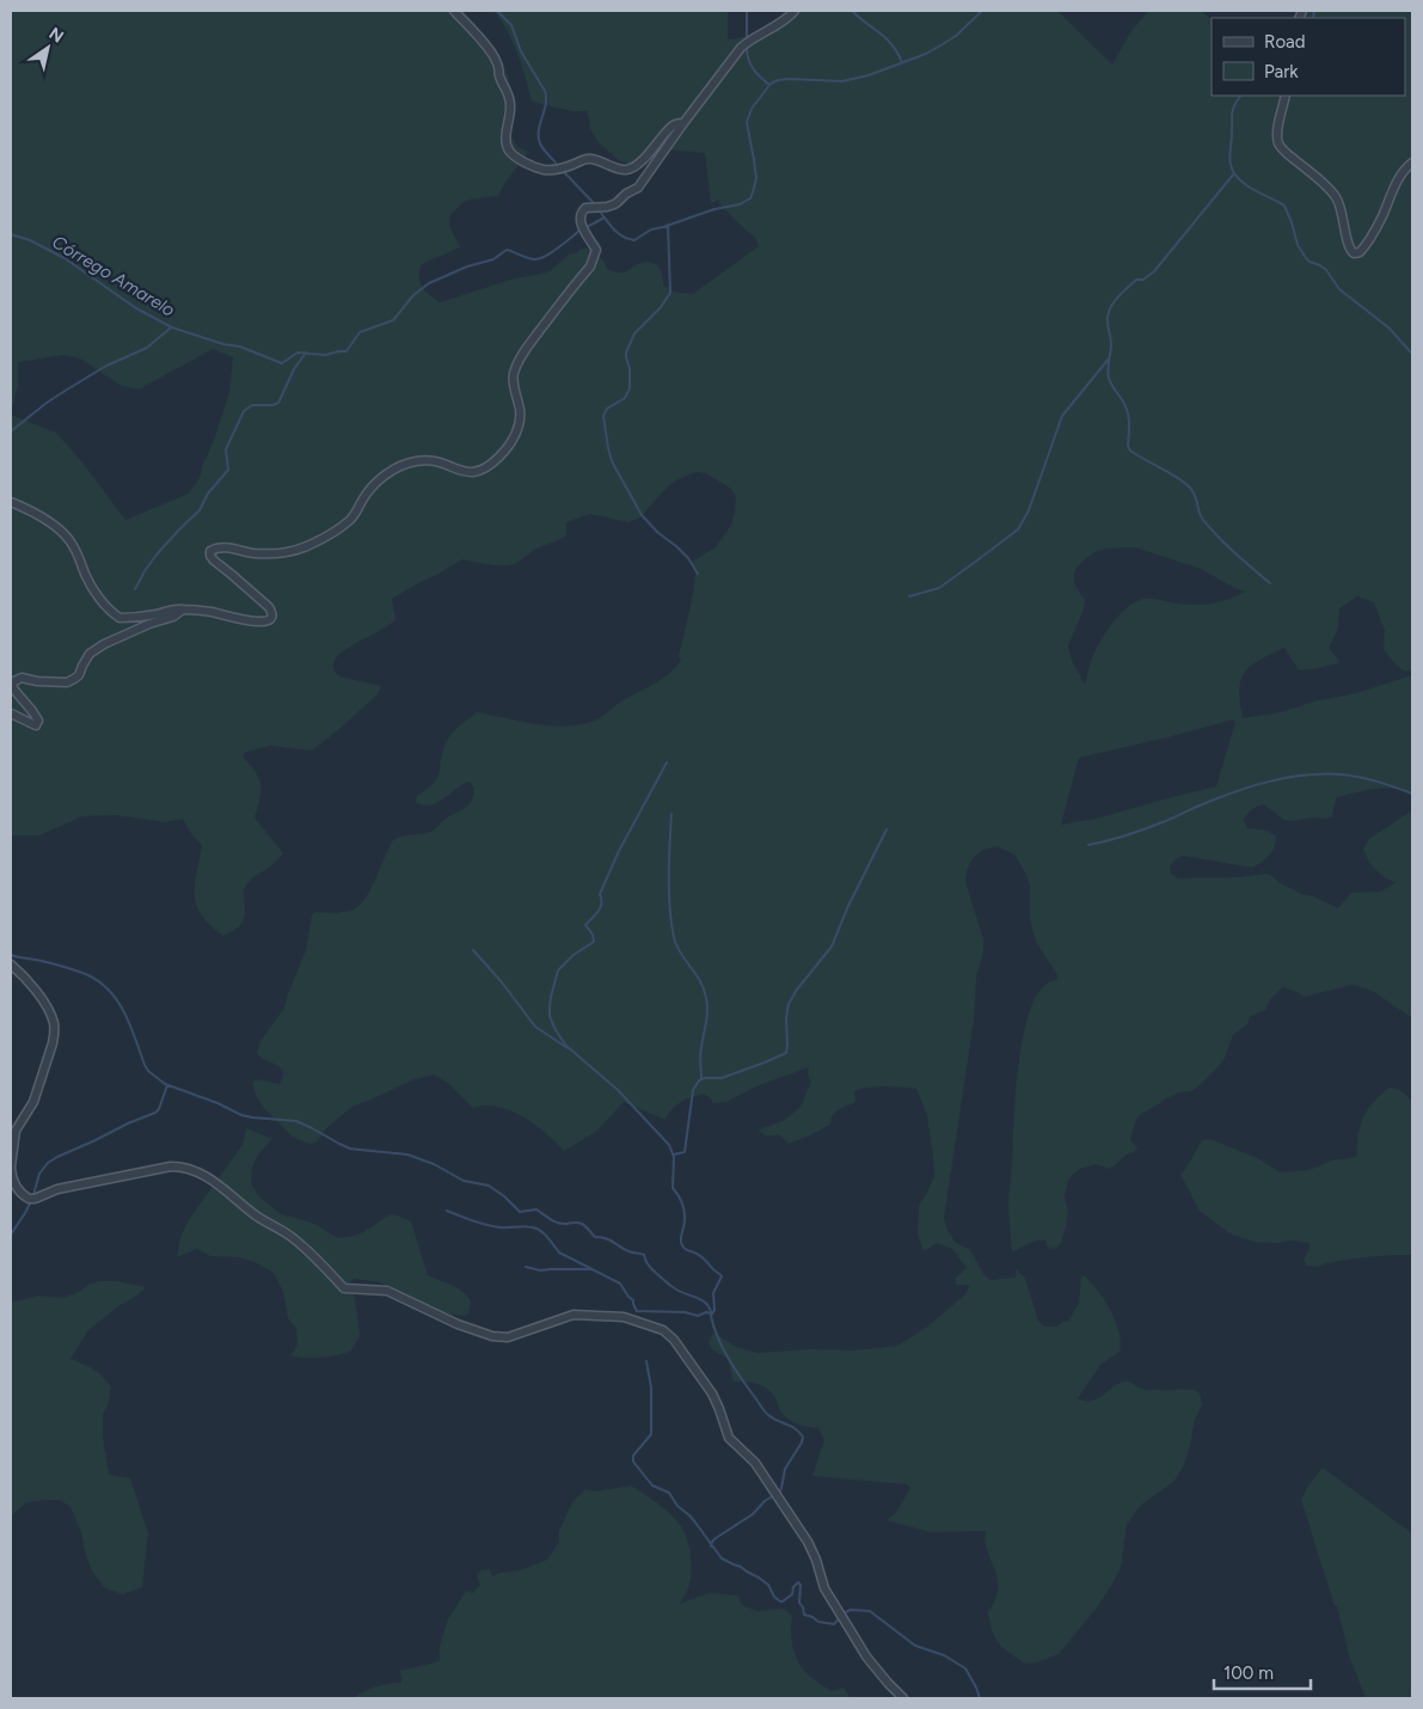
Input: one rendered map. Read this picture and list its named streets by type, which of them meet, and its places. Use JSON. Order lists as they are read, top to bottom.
{
  "water": ["Córrego Amarelo"],
  "legend": ["Road", "Park"],
  "scale_bar": "100 m",
  "north": "top right"
}
